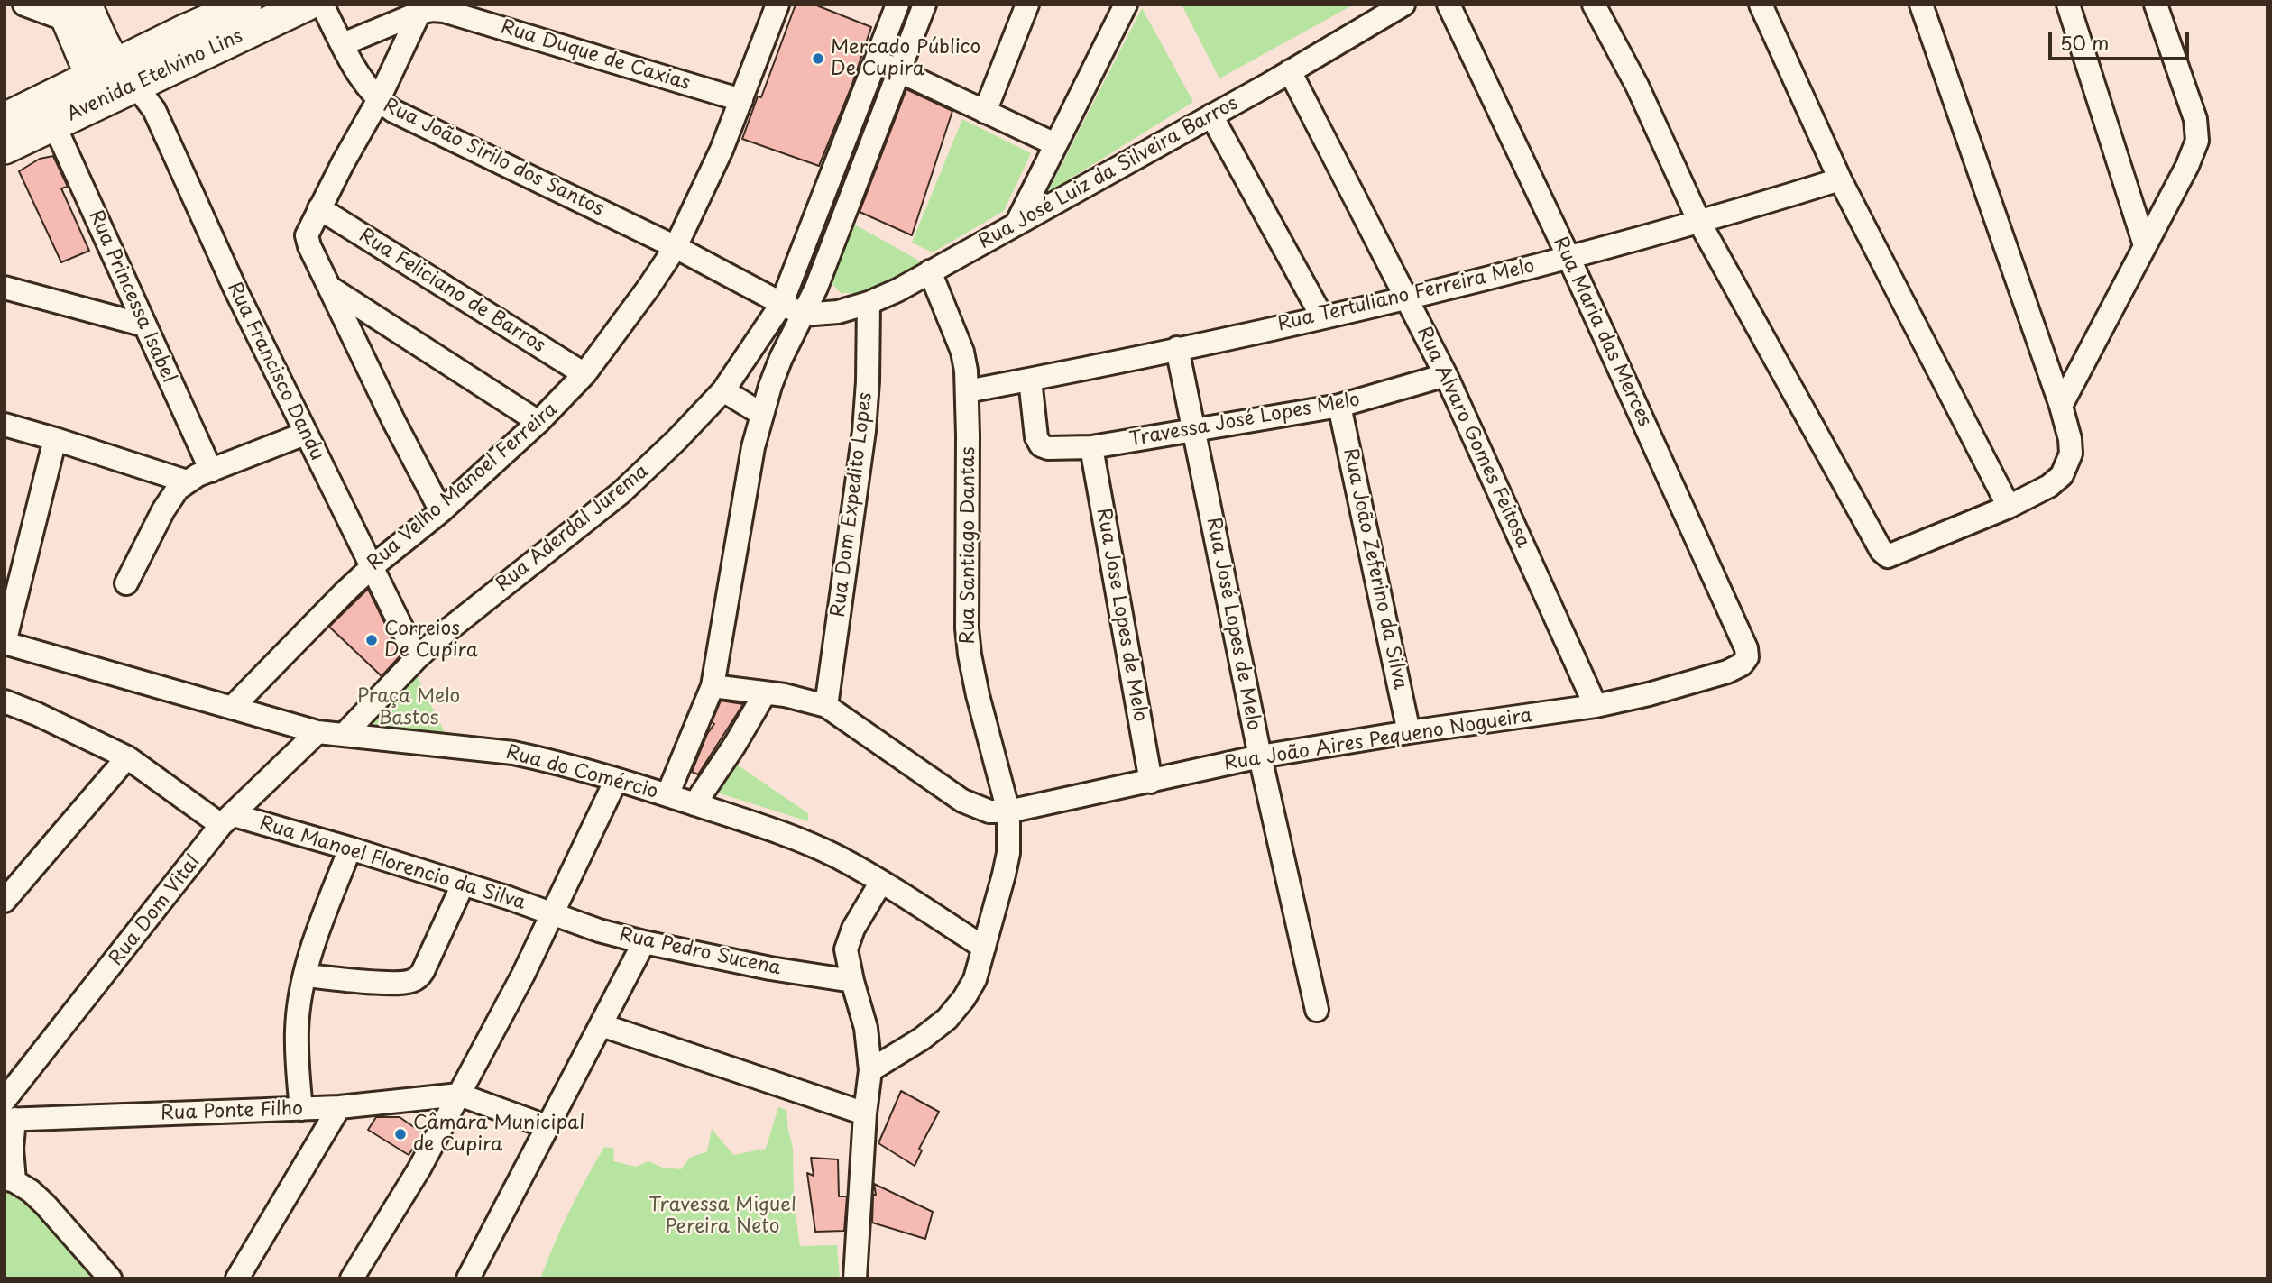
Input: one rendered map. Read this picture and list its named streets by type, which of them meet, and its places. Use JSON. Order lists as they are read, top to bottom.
{
  "streets": {
    "main road": ["Avenida Etelvino Lins"],
    "street": [
      "Rua Duque de Caxias",
      "Rua João Sirilo dos Santos",
      "Rua José Luiz da Silveira Barros",
      "Rua Feliciano de Barros",
      "Rua Tertuliano Ferreira Melo",
      "Rua Princessa Isabel",
      "Rua Maria das Merces",
      "Rua Francisco Dandu",
      "Travessa José Lopes Melo",
      "Rua Alvaro Gomes Feitosa",
      "Rua Velho Manoel Ferreira",
      "Rua Dom Expedito Lopes",
      "Rua Aderdal Jurema",
      "Rua Santiago Dantas",
      "Rua João Zeferino da Silva",
      "Rua Jose Lopes de Melo",
      "Rua José Lopes de Melo",
      "Rua João Aires Pequeno Nogueira",
      "Rua do Comércio",
      "Rua Manoel Florencio da Silva",
      "Rua Dom Vital",
      "Rua Pedro Sucena",
      "Rua Ponte Filho"
    ]
  },
  "crossings": [
    ["Rua Duque de Caxias", "Rua João Sirilo dos Santos"],
    ["Rua Duque de Caxias", "Rua Velho Manoel Ferreira"],
    ["Avenida Etelvino Lins", "Rua Princessa Isabel"],
    ["Avenida Etelvino Lins", "Rua Francisco Dandu"],
    ["Rua João Sirilo dos Santos", "Rua José Luiz da Silveira Barros"],
    ["Rua João Sirilo dos Santos", "Rua Velho Manoel Ferreira"],
    ["Rua João Sirilo dos Santos", "Rua Aderdal Jurema"],
    ["Rua José Luiz da Silveira Barros", "Rua Alvaro Gomes Feitosa"],
    ["Rua José Luiz da Silveira Barros", "Rua Dom Expedito Lopes"],
    ["Rua José Luiz da Silveira Barros", "Rua Santiago Dantas"],
    ["Rua Feliciano de Barros", "Rua Velho Manoel Ferreira"],
    ["Rua Tertuliano Ferreira Melo", "Rua Maria das Merces"],
    ["Rua Tertuliano Ferreira Melo", "Travessa José Lopes Melo"],
    ["Rua Tertuliano Ferreira Melo", "Rua Alvaro Gomes Feitosa"],
    ["Rua Tertuliano Ferreira Melo", "Rua Santiago Dantas"],
    ["Rua Tertuliano Ferreira Melo", "Rua José Lopes de Melo"],
    ["Rua Maria das Merces", "Rua João Aires Pequeno Nogueira"],
    ["Rua Francisco Dandu", "Rua Velho Manoel Ferreira"],
    ["Rua Francisco Dandu", "Rua Aderdal Jurema"],
    ["Travessa José Lopes Melo", "Rua Alvaro Gomes Feitosa"],
    ["Travessa José Lopes Melo", "Rua João Zeferino da Silva"],
    ["Travessa José Lopes Melo", "Rua Jose Lopes de Melo"],
    ["Travessa José Lopes Melo", "Rua José Lopes de Melo"],
    ["Rua Alvaro Gomes Feitosa", "Rua João Aires Pequeno Nogueira"],
    ["Rua Velho Manoel Ferreira", "Rua do Comércio"],
    ["Rua Aderdal Jurema", "Rua do Comércio"],
    ["Rua Santiago Dantas", "Rua João Aires Pequeno Nogueira"],
    ["Rua Santiago Dantas", "Rua do Comércio"],
    ["Rua João Zeferino da Silva", "Rua João Aires Pequeno Nogueira"],
    ["Rua Jose Lopes de Melo", "Rua João Aires Pequeno Nogueira"],
    ["Rua José Lopes de Melo", "Rua João Aires Pequeno Nogueira"],
    ["Rua do Comércio", "Rua Dom Vital"],
    ["Rua Manoel Florencio da Silva", "Rua Dom Vital"],
    ["Rua Manoel Florencio da Silva", "Rua Pedro Sucena"],
    ["Rua Dom Vital", "Rua Ponte Filho"]
  ],
  "parks": ["Praça Melo Bastos", "Travessa Miguel Pereira Neto"],
  "places": ["Mercado Público De Cupira", "Correios De Cupira", "Câmara Municipal de Cupira"],
  "scale_bar": "50 m"
}
